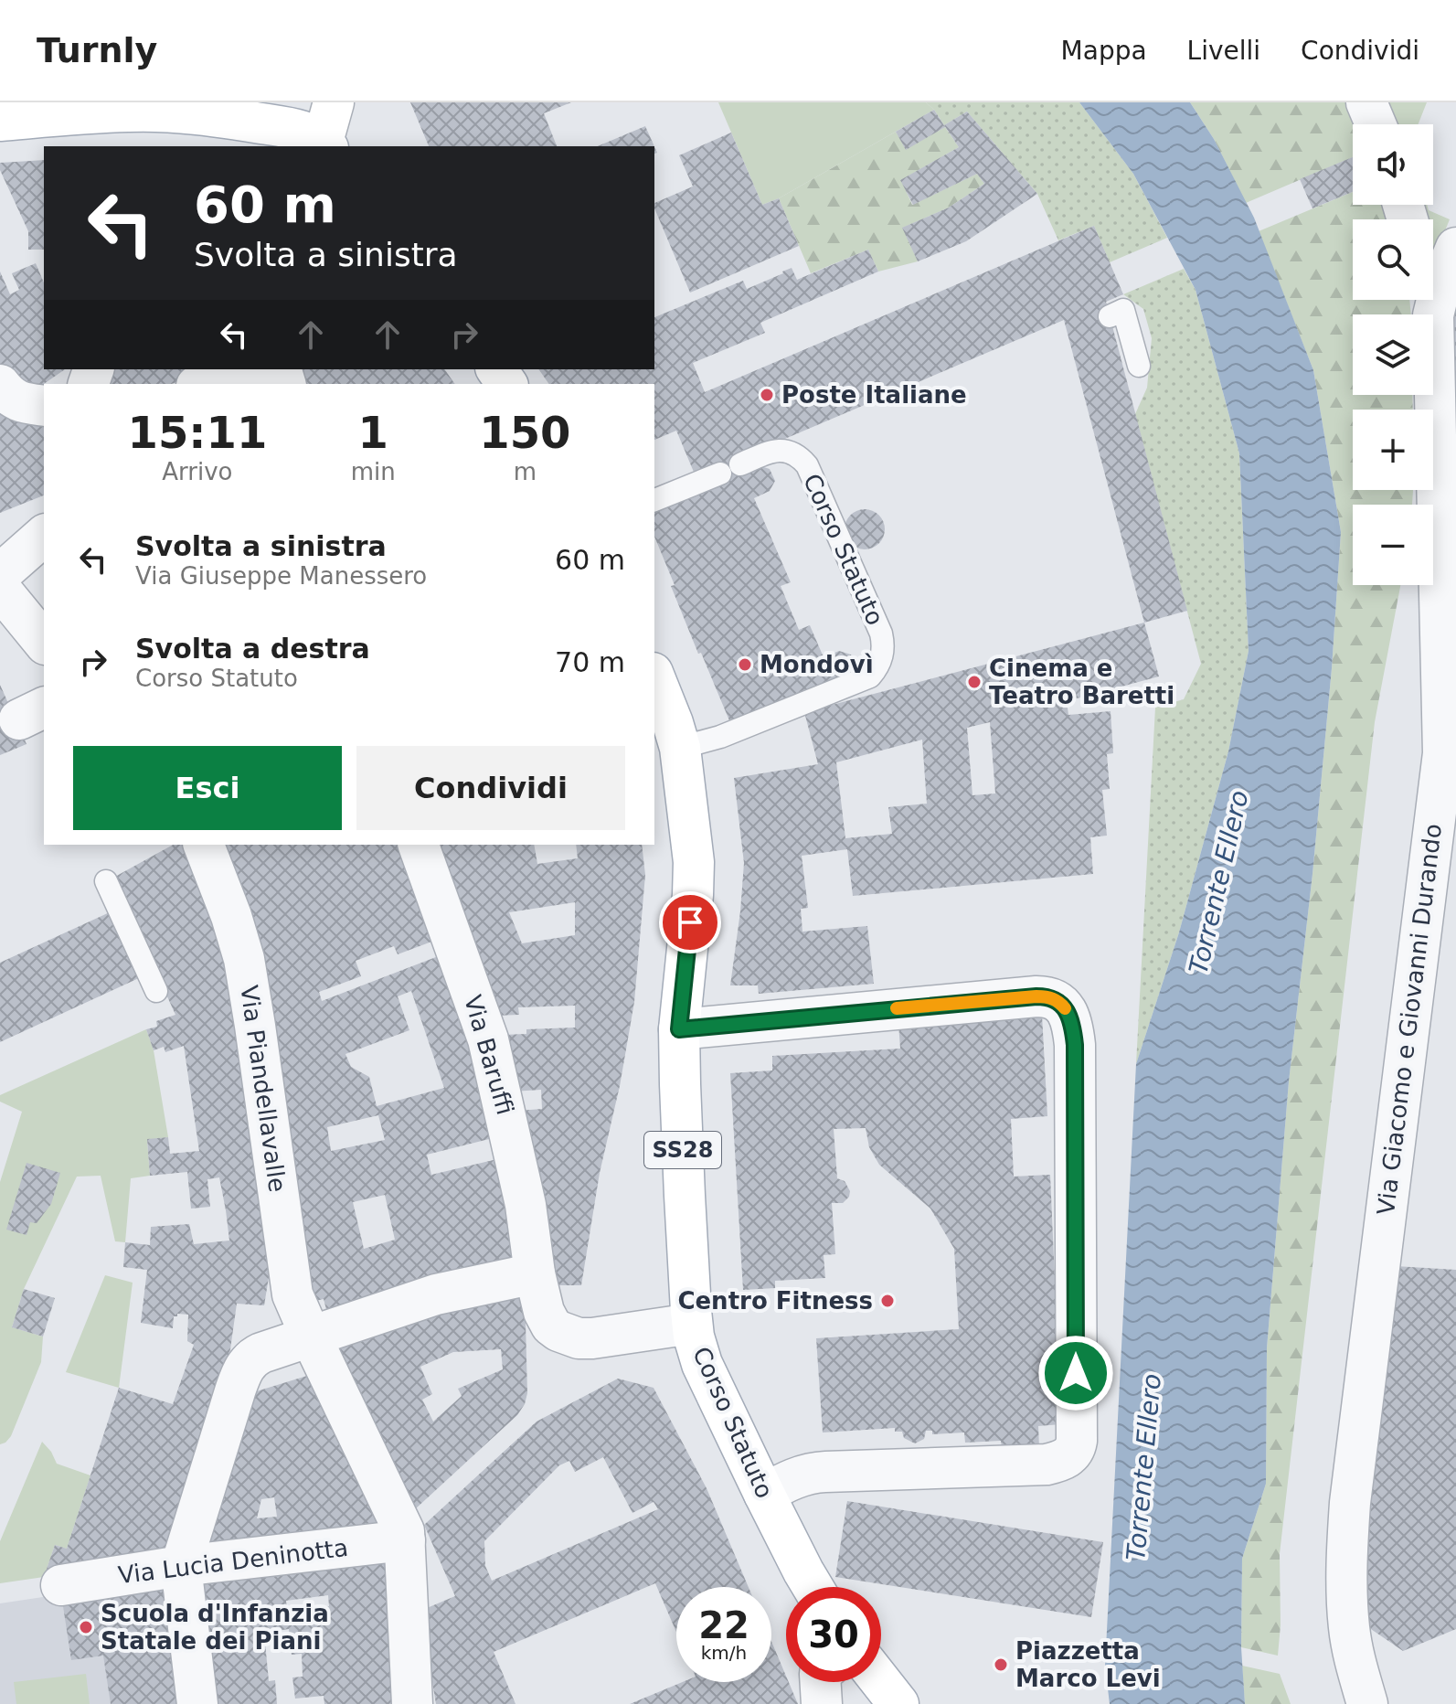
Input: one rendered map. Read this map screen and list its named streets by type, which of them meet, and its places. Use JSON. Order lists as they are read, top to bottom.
{
  "streets": {
    "main road": ["Corso Statuto", "SS28"],
    "street": [
      "Via Giacomo e Giovanni Durando",
      "Via Baruffi",
      "Via Piandellavalle",
      "Via Lucia Deninotta"
    ]
  },
  "crossings": [
    ["Corso Statuto", "Via Baruffi"],
    ["Via Piandellavalle", "Via Lucia Deninotta"]
  ],
  "water": ["Torrente Ellero"],
  "places": [
    "Poste Italiane",
    "Mondovì",
    "Cinema e Teatro Baretti",
    "Centro Fitness",
    "Scuola d'Infanzia Statale dei Piani",
    "Piazzetta Marco Levi"
  ],
  "page": {
    "header": "Turnly",
    "nav": ["Mappa", "Livelli", "Condividi"],
    "map_buttons": ["+", "−"],
    "turn": ["60 m", "Svolta a sinistra"],
    "eta": [
      "15:11",
      "Arrivo",
      "1",
      "min",
      "150",
      "m"
    ],
    "list": [
      {
        "name": "Svolta a sinistra",
        "note": "Via Giuseppe Manessero",
        "value": "60 m"
      },
      {
        "name": "Svolta a destra",
        "note": "Corso Statuto",
        "value": "70 m"
      }
    ],
    "buttons": ["Esci", "Condividi"],
    "speed": "22 km/h",
    "limit": "30"
  }
}
